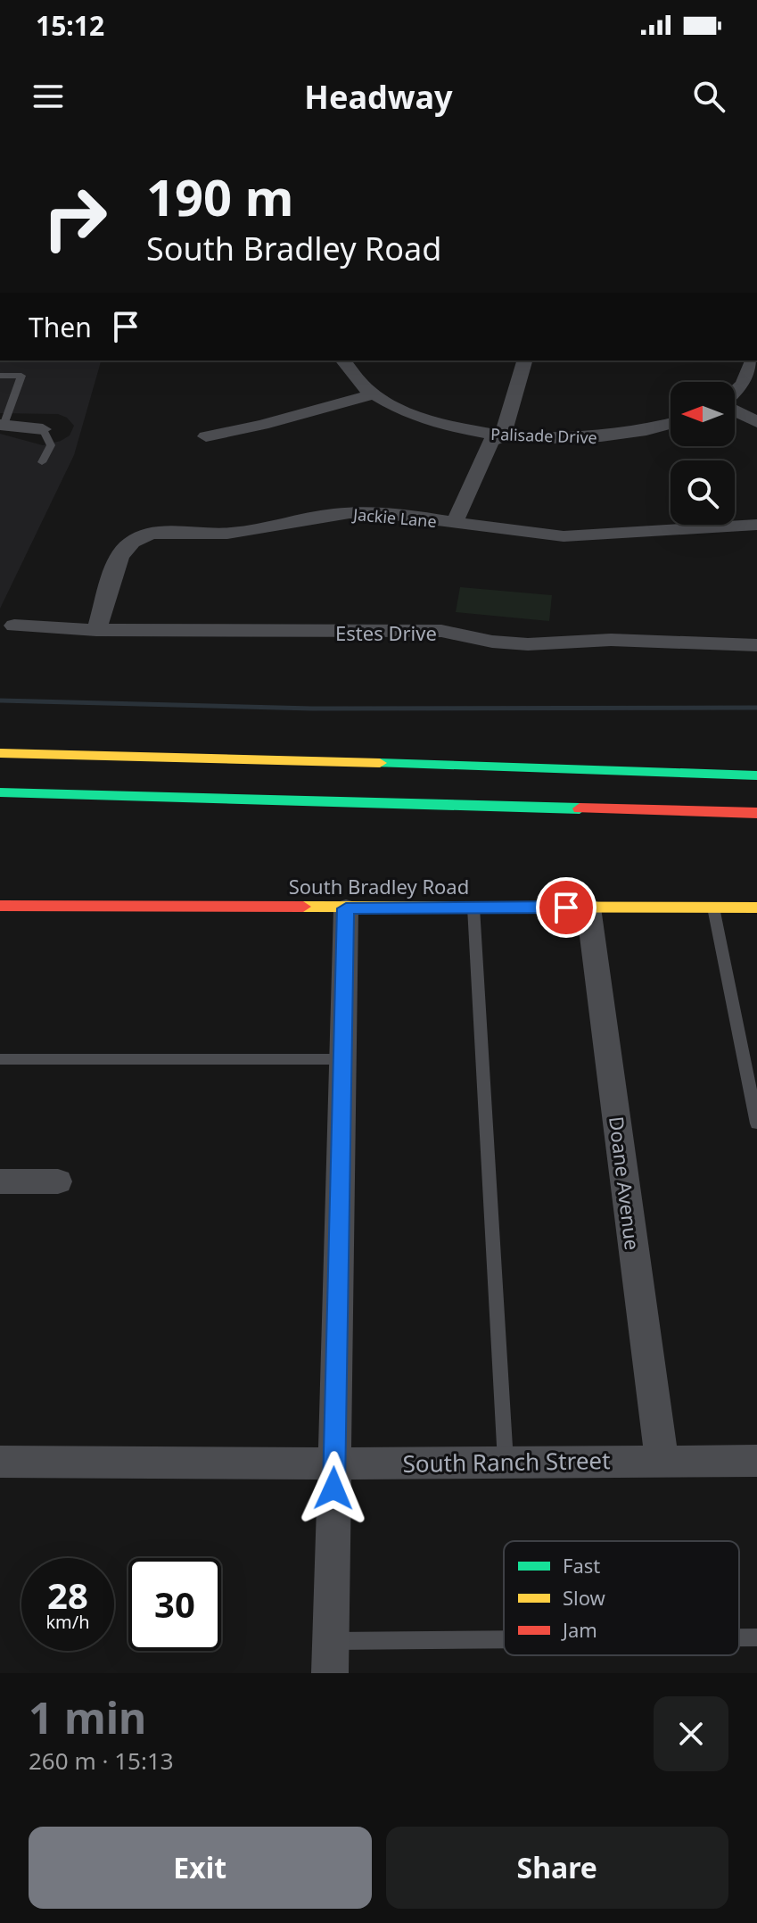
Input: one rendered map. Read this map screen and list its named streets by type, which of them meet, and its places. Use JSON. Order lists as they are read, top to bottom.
{
  "streets": {
    "main road": ["South Bradley Road"],
    "street": [
      "Palisade Drive",
      "Jackie Lane",
      "Estes Drive",
      "Doane Avenue",
      "South Ranch Street"
    ]
  },
  "crossings": [
    ["Jackie Lane", "Estes Drive"],
    ["South Bradley Road", "Doane Avenue"],
    ["Doane Avenue", "South Ranch Street"]
  ],
  "legend": ["Fast", "Slow", "Jam"],
  "north": "left",
  "page": {
    "status": "15:12",
    "header": "Headway",
    "turn": ["190 m", "South Bradley Road"],
    "then": "Then",
    "speed": "28 km/h",
    "limit": "30",
    "heading": ["1 min", "260 m · 15:13"],
    "buttons": ["Exit", "Share"]
  }
}
